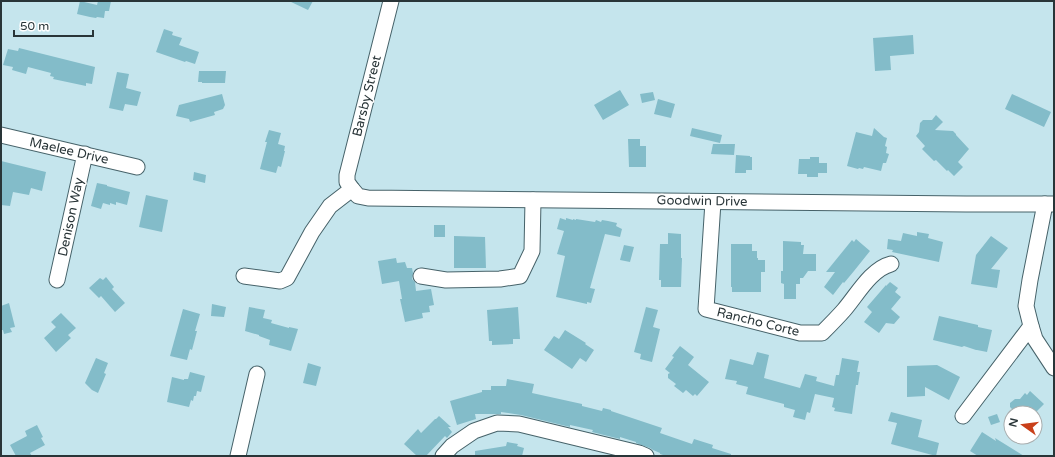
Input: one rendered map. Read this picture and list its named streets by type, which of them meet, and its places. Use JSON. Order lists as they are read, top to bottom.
{
  "streets": {
    "street": [
      "Barsby Street",
      "Maelee Drive",
      "Goodwin Drive",
      "Denison Way",
      "Rancho Corte"
    ]
  },
  "crossings": [
    ["Barsby Street", "Goodwin Drive"],
    ["Maelee Drive", "Denison Way"],
    ["Goodwin Drive", "Rancho Corte"]
  ],
  "scale_bar": "50 m",
  "north": "left"
}
